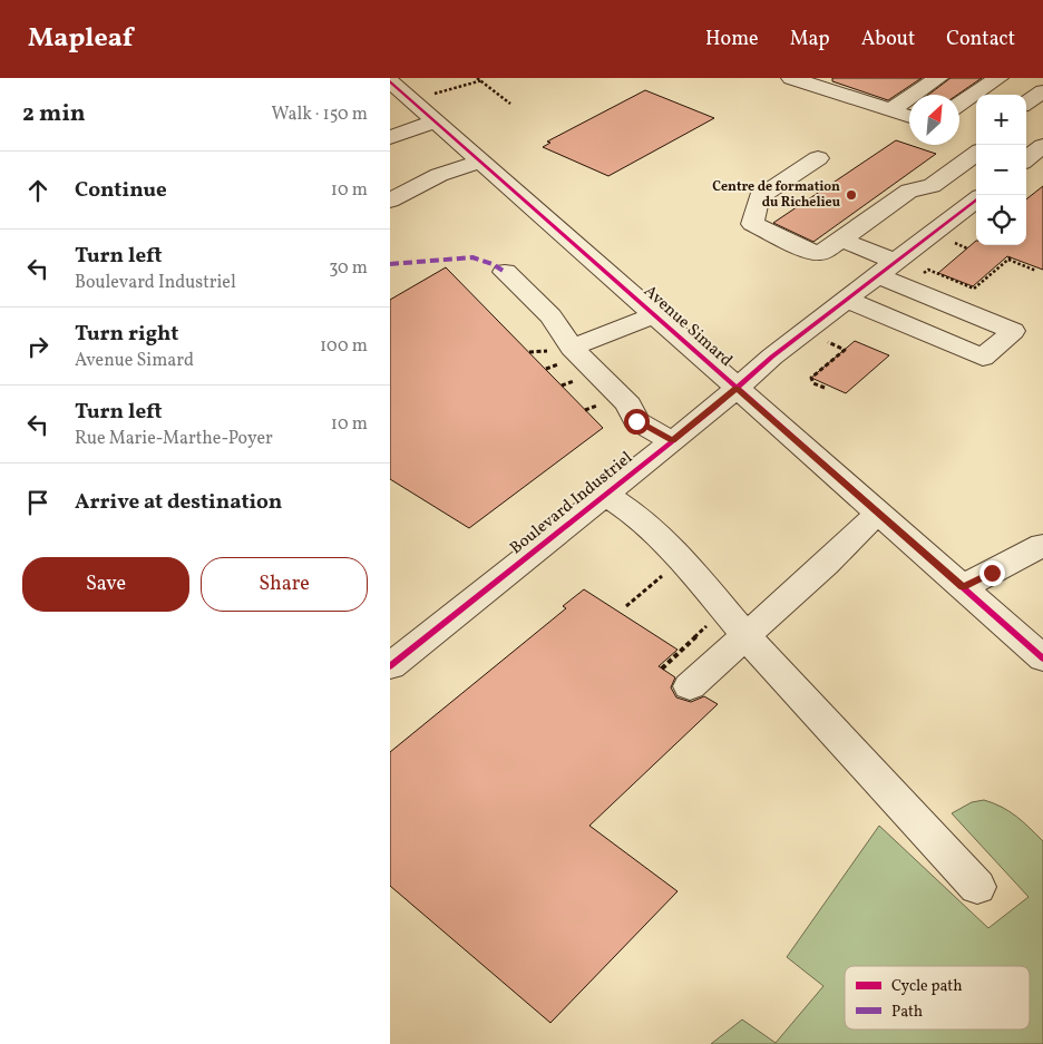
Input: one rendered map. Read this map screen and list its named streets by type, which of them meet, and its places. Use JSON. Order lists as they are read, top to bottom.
{
  "streets": {
    "street": ["Avenue Simard", "Boulevard Industriel"]
  },
  "crossings": [
    ["Avenue Simard", "Boulevard Industriel"]
  ],
  "places": ["Centre de formation du Richelieu"],
  "legend": ["Cycle path", "Path"],
  "north": "top right",
  "page": {
    "header": "Mapleaf",
    "nav": [
      "Home",
      "Map",
      "About",
      "Contact"
    ],
    "heading": ["2 min", "Walk · 150 m"],
    "map_buttons": ["+", "−"],
    "list": [
      ["Continue", "10 m"],
      ["Turn left", "Boulevard Industriel", "30 m"],
      ["Turn right", "Avenue Simard", "100 m"],
      ["Turn left", "Rue Marie-Marthe-Poyer", "10 m"],
      "Arrive at destination"
    ],
    "buttons": ["Save", "Share"]
  }
}
